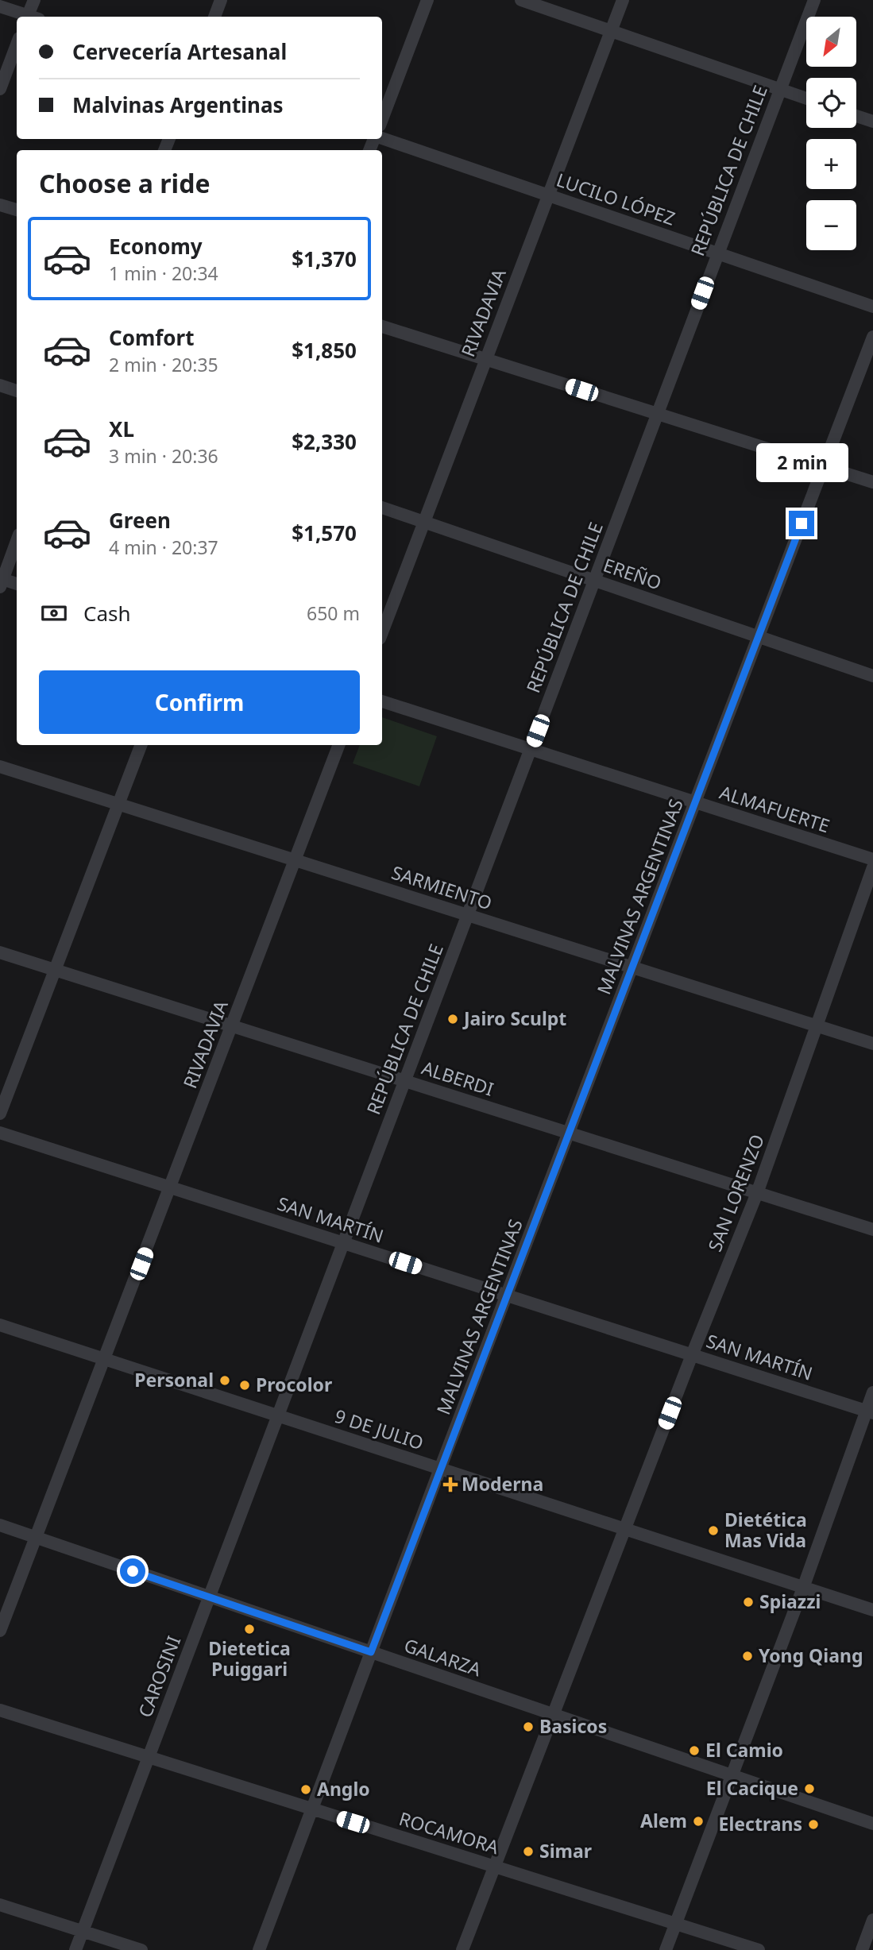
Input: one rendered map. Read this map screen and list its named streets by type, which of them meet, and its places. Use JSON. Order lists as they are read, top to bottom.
{
  "streets": {
    "street": [
      "REPÚBLICA DE CHILE",
      "LUCILO LÓPEZ",
      "RIVADAVIA",
      "EREÑO",
      "ALMAFUERTE",
      "SARMIENTO",
      "MALVINAS ARGENTINAS",
      "ALBERDI",
      "SAN LORENZO",
      "SAN MARTÍN",
      "9 DE JULIO",
      "GALARZA",
      "CAROSINI",
      "ROCAMORA"
    ]
  },
  "crossings": [
    ["REPÚBLICA DE CHILE", "LUCILO LÓPEZ"],
    ["REPÚBLICA DE CHILE", "EREÑO"],
    ["REPÚBLICA DE CHILE", "ALMAFUERTE"],
    ["REPÚBLICA DE CHILE", "SARMIENTO"],
    ["REPÚBLICA DE CHILE", "ALBERDI"],
    ["REPÚBLICA DE CHILE", "SAN MARTÍN"],
    ["REPÚBLICA DE CHILE", "9 DE JULIO"],
    ["REPÚBLICA DE CHILE", "CAROSINI"],
    ["LUCILO LÓPEZ", "RIVADAVIA"],
    ["RIVADAVIA", "EREÑO"],
    ["RIVADAVIA", "SARMIENTO"],
    ["RIVADAVIA", "ALBERDI"],
    ["RIVADAVIA", "SAN MARTÍN"],
    ["RIVADAVIA", "9 DE JULIO"],
    ["RIVADAVIA", "GALARZA"],
    ["EREÑO", "MALVINAS ARGENTINAS"],
    ["ALMAFUERTE", "MALVINAS ARGENTINAS"],
    ["SARMIENTO", "MALVINAS ARGENTINAS"],
    ["SARMIENTO", "SAN LORENZO"],
    ["MALVINAS ARGENTINAS", "ALBERDI"],
    ["MALVINAS ARGENTINAS", "SAN MARTÍN"],
    ["MALVINAS ARGENTINAS", "9 DE JULIO"],
    ["MALVINAS ARGENTINAS", "GALARZA"],
    ["MALVINAS ARGENTINAS", "ROCAMORA"],
    ["ALBERDI", "SAN LORENZO"],
    ["SAN LORENZO", "SAN MARTÍN"],
    ["SAN LORENZO", "9 DE JULIO"],
    ["SAN LORENZO", "GALARZA"],
    ["SAN LORENZO", "ROCAMORA"],
    ["9 DE JULIO", "CAROSINI"],
    ["GALARZA", "CAROSINI"],
    ["CAROSINI", "ROCAMORA"]
  ],
  "places": {
    "other": [
      "Jairo Sculpt",
      "Personal",
      "Procolor",
      "Dietética Mas Vida",
      "Spiazzi",
      "Dietetica Puiggari",
      "Yong Qiang",
      "Basicos",
      "El Camio",
      "El Cacique",
      "Anglo",
      "Alem",
      "Electrans",
      "Simar"
    ],
    "health": ["Moderna"]
  },
  "north": "bottom left",
  "page": {
    "map_buttons": ["+", "−"],
    "banner": ["Cervecería Artesanal", "Malvinas Argentinas"],
    "heading": "Choose a ride",
    "list": [
      {
        "name": "Economy",
        "note": "1 min · 20:34",
        "value": "$1,370"
      },
      {
        "name": "Comfort",
        "note": "2 min · 20:35",
        "value": "$1,850"
      },
      {
        "name": "XL",
        "note": "3 min · 20:36",
        "value": "$2,330"
      },
      {
        "name": "Green",
        "note": "4 min · 20:37",
        "value": "$1,570"
      }
    ],
    "bubble": "2 min",
    "pay": ["Cash", "650 m"],
    "buttons": "Confirm"
  }
}
